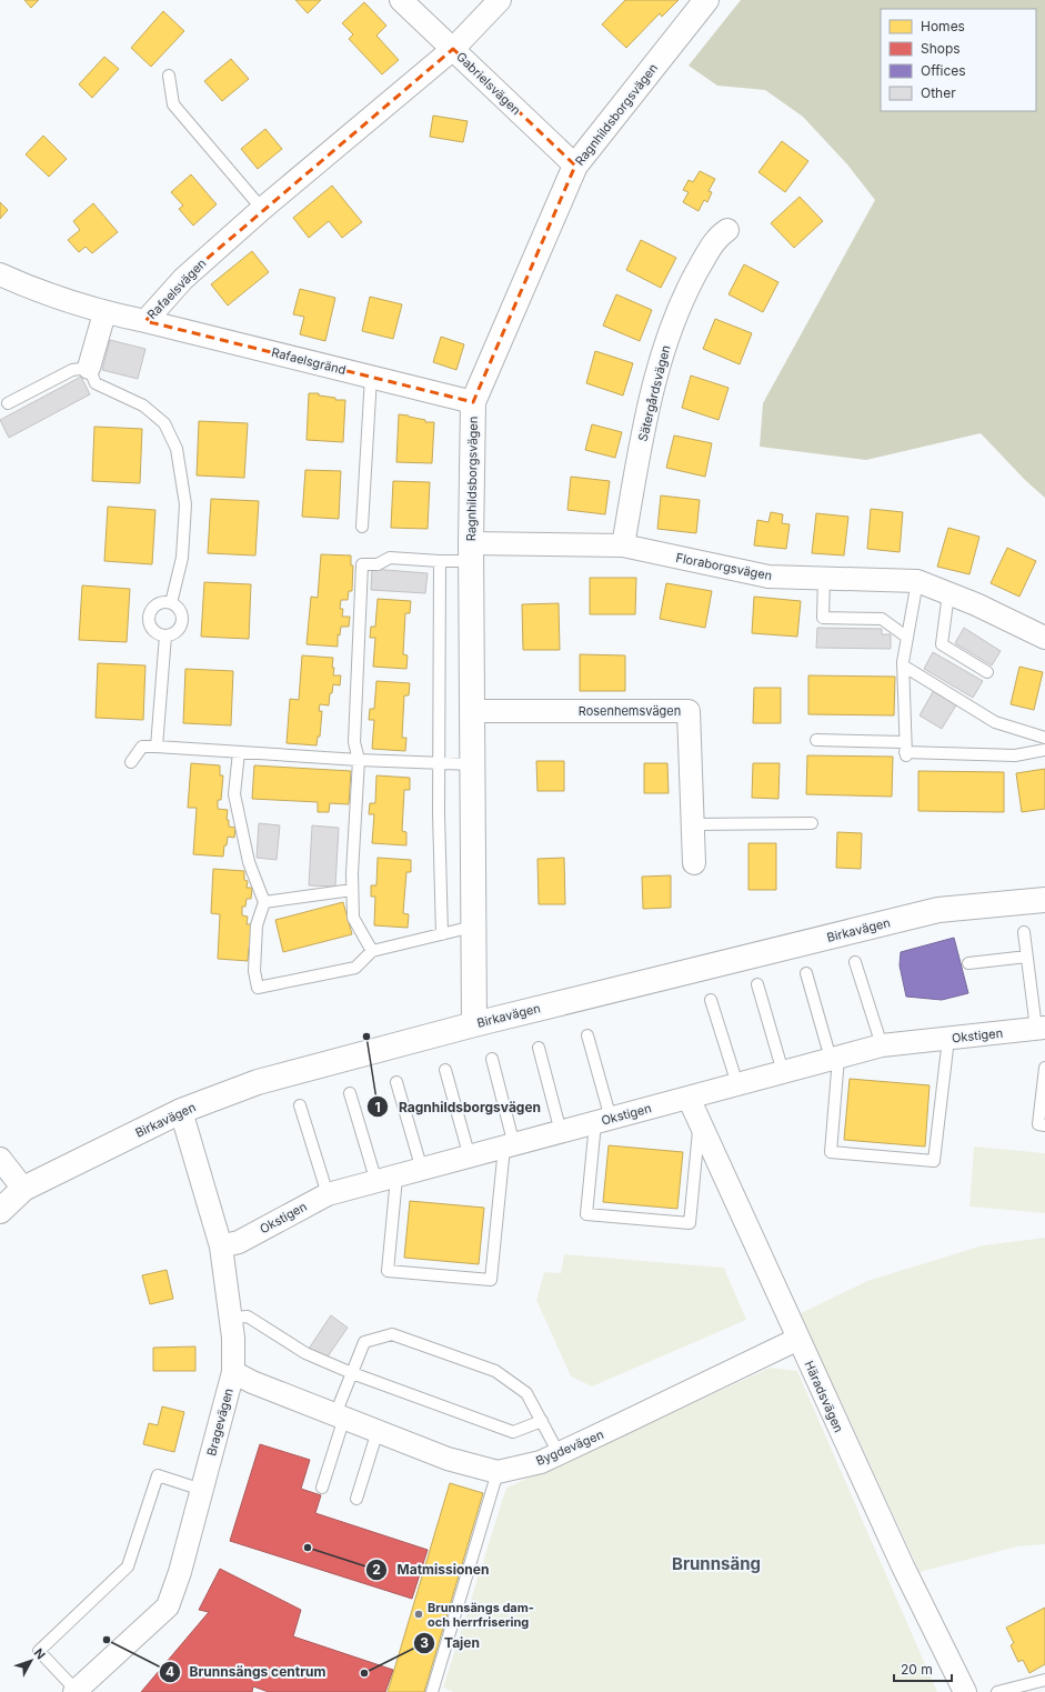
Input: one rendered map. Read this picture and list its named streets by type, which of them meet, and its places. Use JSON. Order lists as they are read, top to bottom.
{
  "streets": {
    "street": [
      "Gabrielsvägen",
      "Ragnhildsborgsvägen",
      "Rafaelsvägen",
      "Rafaelsgränd",
      "Sätergårdsvägen",
      "Floraborgsvägen",
      "Rosenhemsvägen",
      "Birkavägen",
      "Okstigen",
      "Häradsvägen",
      "Bragevägen",
      "Bygdevägen"
    ]
  },
  "crossings": [
    ["Gabrielsvägen", "Ragnhildsborgsvägen"],
    ["Gabrielsvägen", "Rafaelsvägen"],
    ["Ragnhildsborgsvägen", "Rafaelsgränd"],
    ["Ragnhildsborgsvägen", "Floraborgsvägen"],
    ["Ragnhildsborgsvägen", "Rosenhemsvägen"],
    ["Ragnhildsborgsvägen", "Birkavägen"],
    ["Rafaelsvägen", "Rafaelsgränd"],
    ["Sätergårdsvägen", "Floraborgsvägen"],
    ["Birkavägen", "Bragevägen"],
    ["Okstigen", "Häradsvägen"],
    ["Okstigen", "Bragevägen"],
    ["Häradsvägen", "Bygdevägen"],
    ["Bragevägen", "Bygdevägen"]
  ],
  "districts": ["Brunnsäng"],
  "places": [
    "Ragnhildsborgsvägen",
    "Matmissionen",
    "Brunnsängs dam- och herrfrisering",
    "Brunnsängs centrum",
    "Tajen"
  ],
  "legend": [
    "Homes",
    "Shops",
    "Offices",
    "Other"
  ],
  "scale_bar": "20 m",
  "north": "top right"
}
